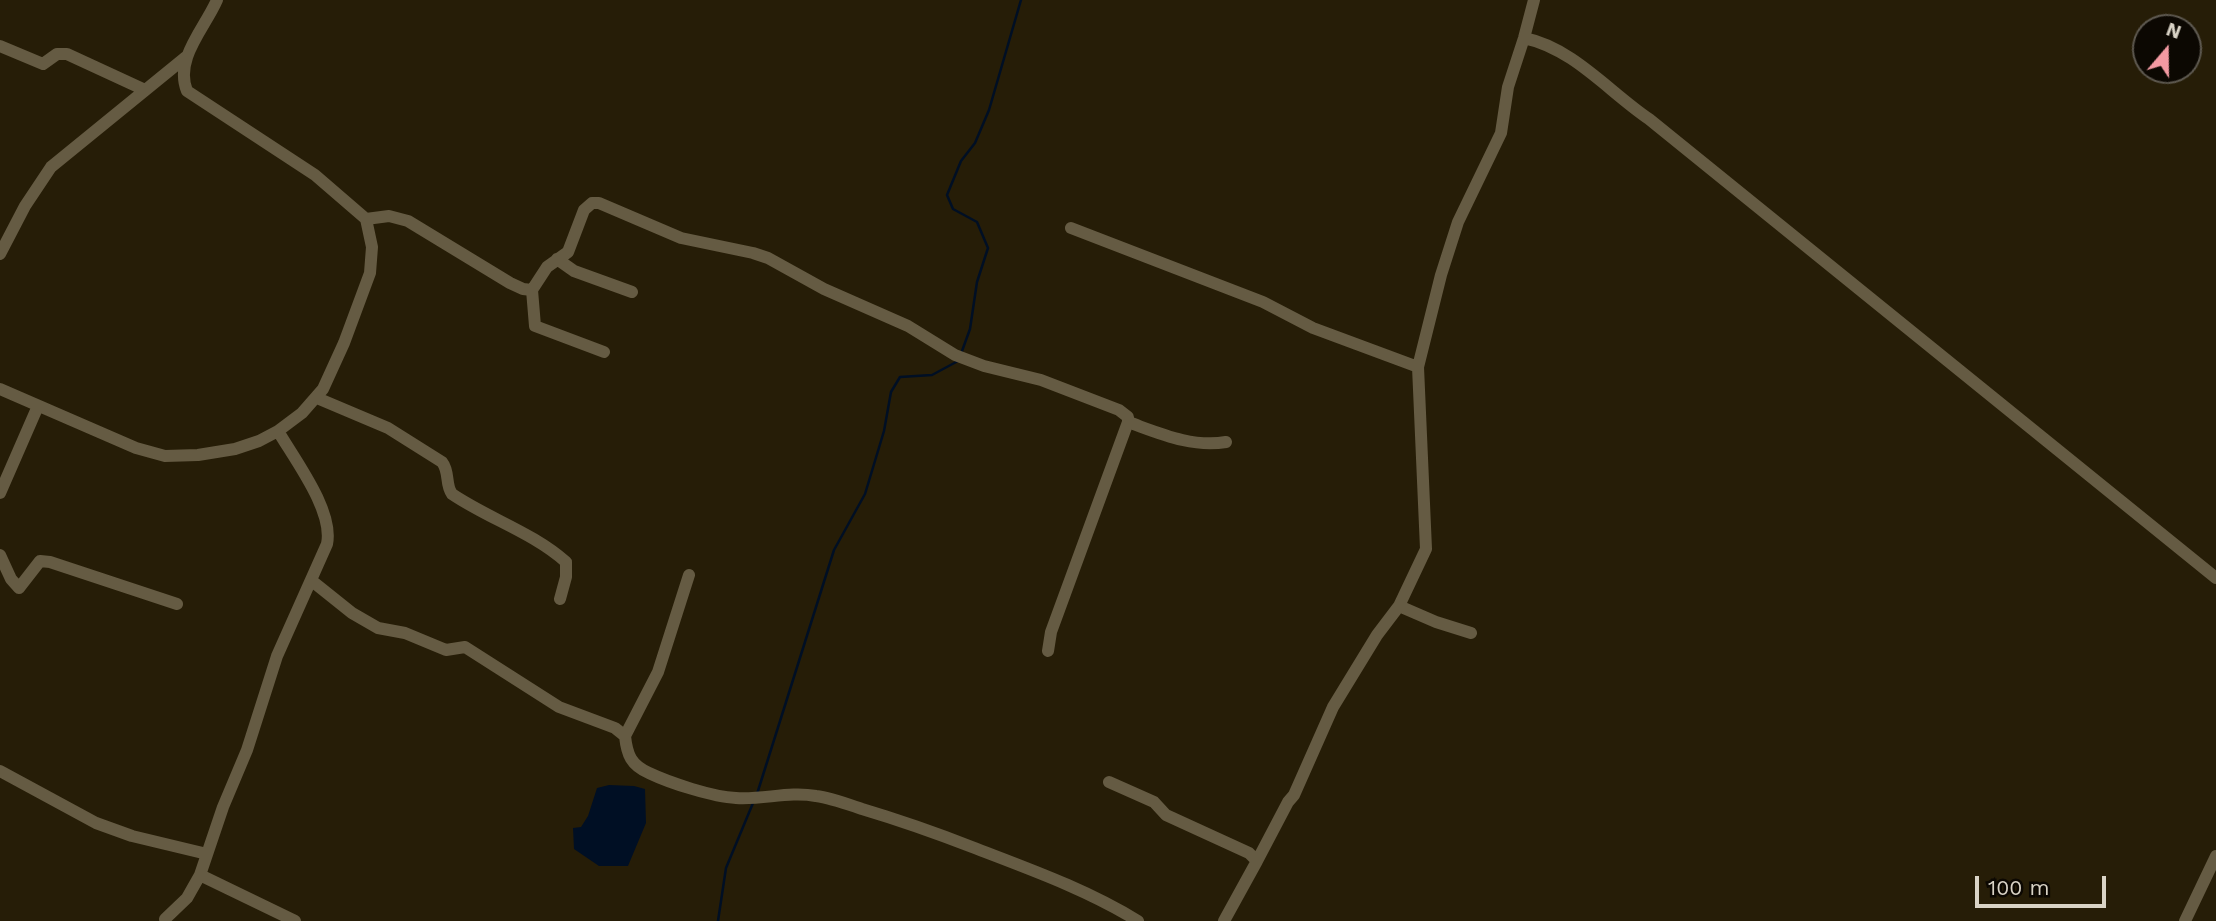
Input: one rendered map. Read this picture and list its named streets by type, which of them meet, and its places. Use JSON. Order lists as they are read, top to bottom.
{
  "scale_bar": "100 m",
  "north": "top"
}
